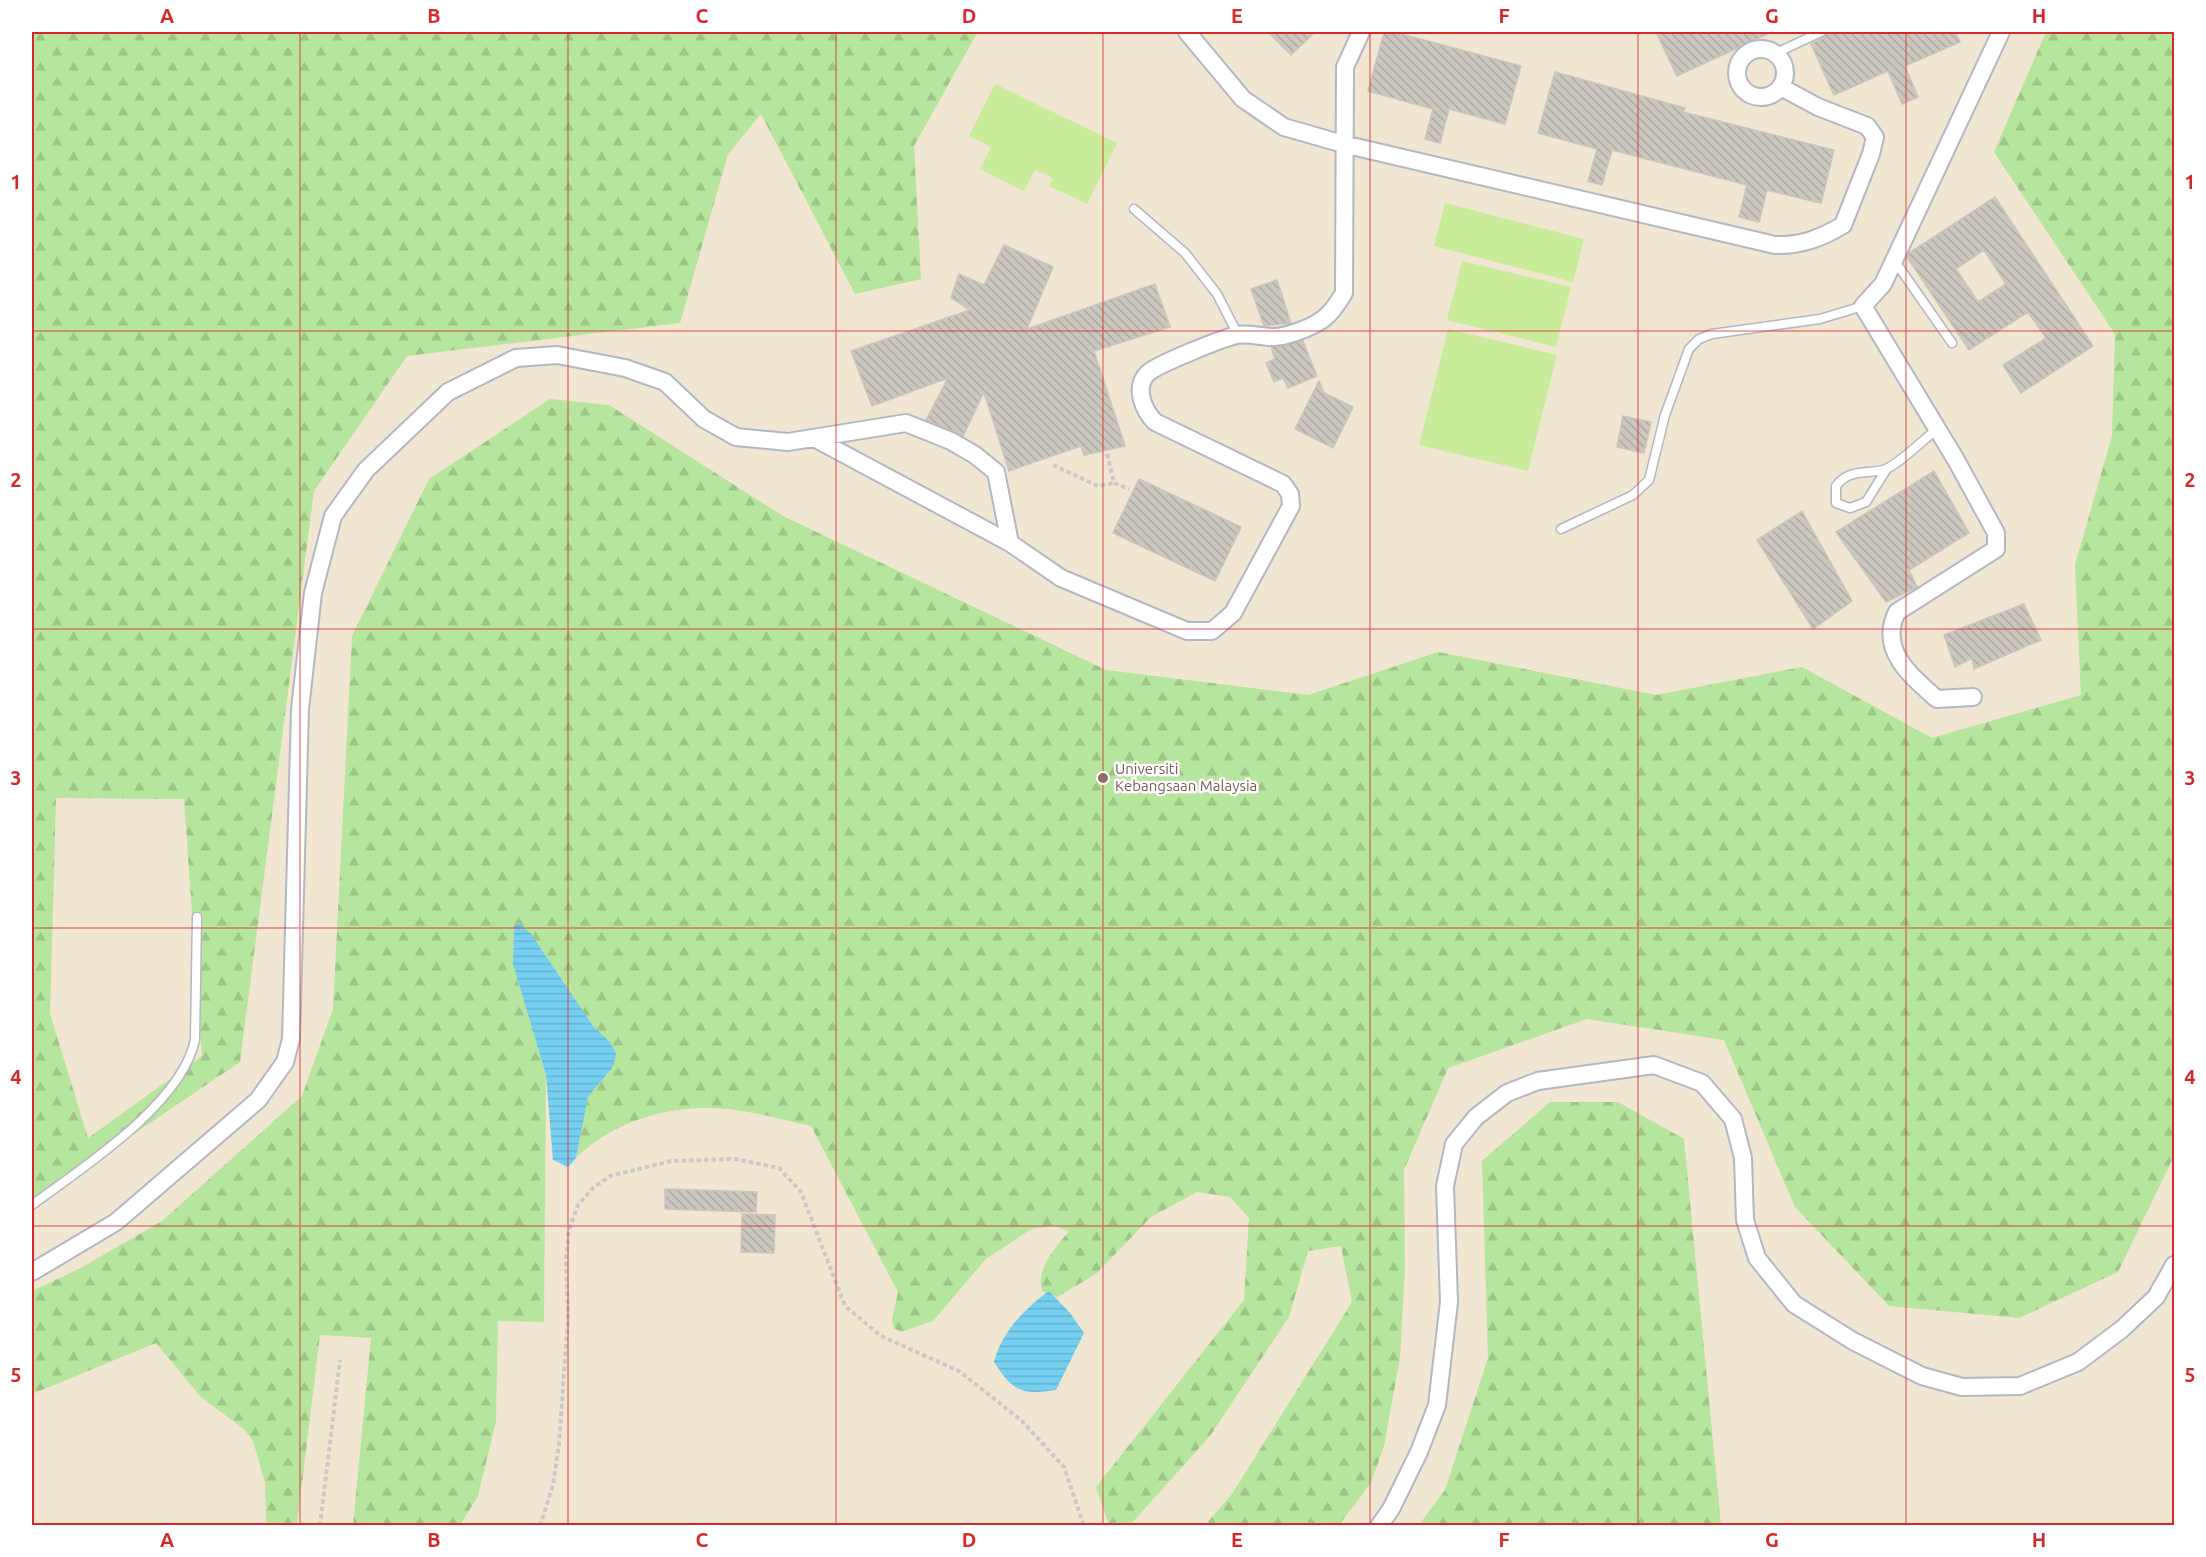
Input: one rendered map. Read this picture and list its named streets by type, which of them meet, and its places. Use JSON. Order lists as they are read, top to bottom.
{
  "places": ["Universiti Kebangsaan Malaysia"],
  "grid": {
    "columns": [
      "A",
      "B",
      "C",
      "D",
      "E",
      "F",
      "G",
      "H"
    ],
    "rows": [
      "1",
      "2",
      "3",
      "4",
      "5"
    ]
  }
}
